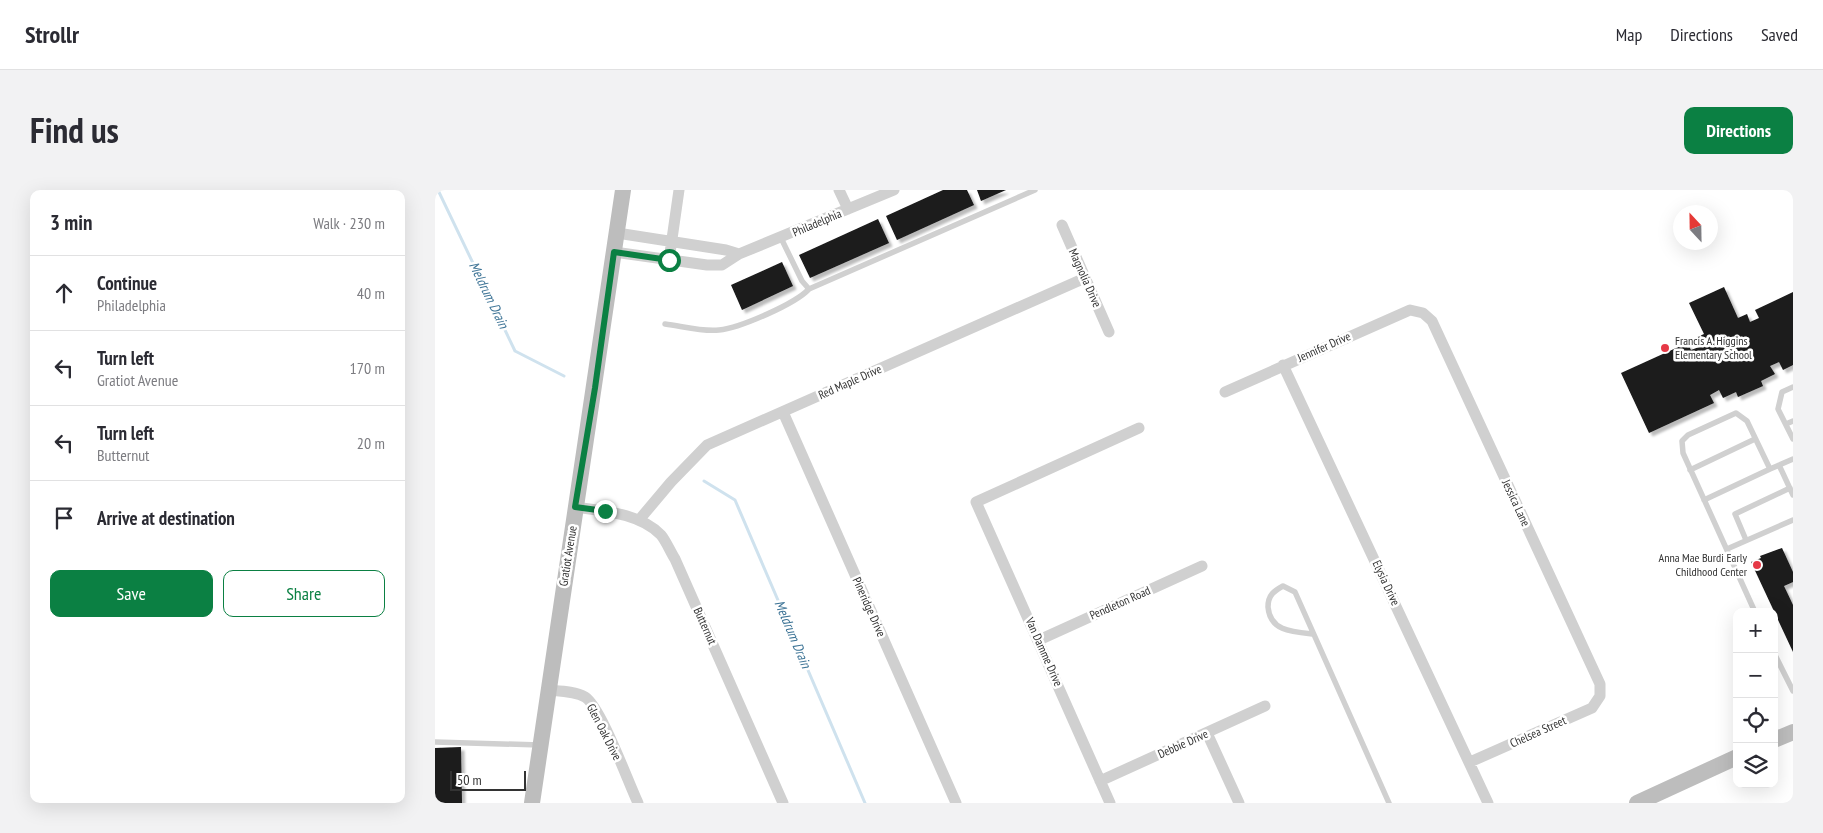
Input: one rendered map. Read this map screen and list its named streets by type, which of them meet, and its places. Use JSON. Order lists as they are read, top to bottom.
{
  "streets": {
    "main road": ["Gratiot Avenue"],
    "street": [
      "Philadelphia",
      "Magnolia Drive",
      "Jennifer Drive",
      "Red Maple Drive",
      "Jessica Lane",
      "Elysia Drive",
      "Pendleton Road",
      "Pineridge Drive",
      "Butternut",
      "Van Damme Drive",
      "Glen Oak Drive",
      "Chelsea Street",
      "Debbie Drive"
    ]
  },
  "crossings": [
    ["Philadelphia", "Gratiot Avenue"],
    ["Magnolia Drive", "Red Maple Drive"],
    ["Jennifer Drive", "Jessica Lane"],
    ["Jennifer Drive", "Elysia Drive"],
    ["Red Maple Drive", "Pineridge Drive"],
    ["Red Maple Drive", "Butternut"],
    ["Jessica Lane", "Chelsea Street"],
    ["Gratiot Avenue", "Butternut"],
    ["Gratiot Avenue", "Glen Oak Drive"],
    ["Elysia Drive", "Chelsea Street"],
    ["Pendleton Road", "Van Damme Drive"],
    ["Van Damme Drive", "Debbie Drive"]
  ],
  "water": ["Meldrum Drain"],
  "places": ["Francis A. Higgins Elementary School", "Anna Mae Burdi Early Childhood Center"],
  "scale_bar": "50 m",
  "north": "top",
  "page": {
    "header": "Strollr",
    "nav": ["Map", "Directions", "Saved"],
    "title": "Find us",
    "buttons": [
      "Directions",
      ["Save", "Share"]
    ],
    "heading": ["3 min", "Walk · 230 m"],
    "list": [
      ["Continue", "Philadelphia", "40 m"],
      ["Turn left", "Gratiot Avenue", "170 m"],
      ["Turn left", "Butternut", "20 m"],
      "Arrive at destination"
    ],
    "map_buttons": ["+", "−"],
    "scale": "50 m"
  }
}
